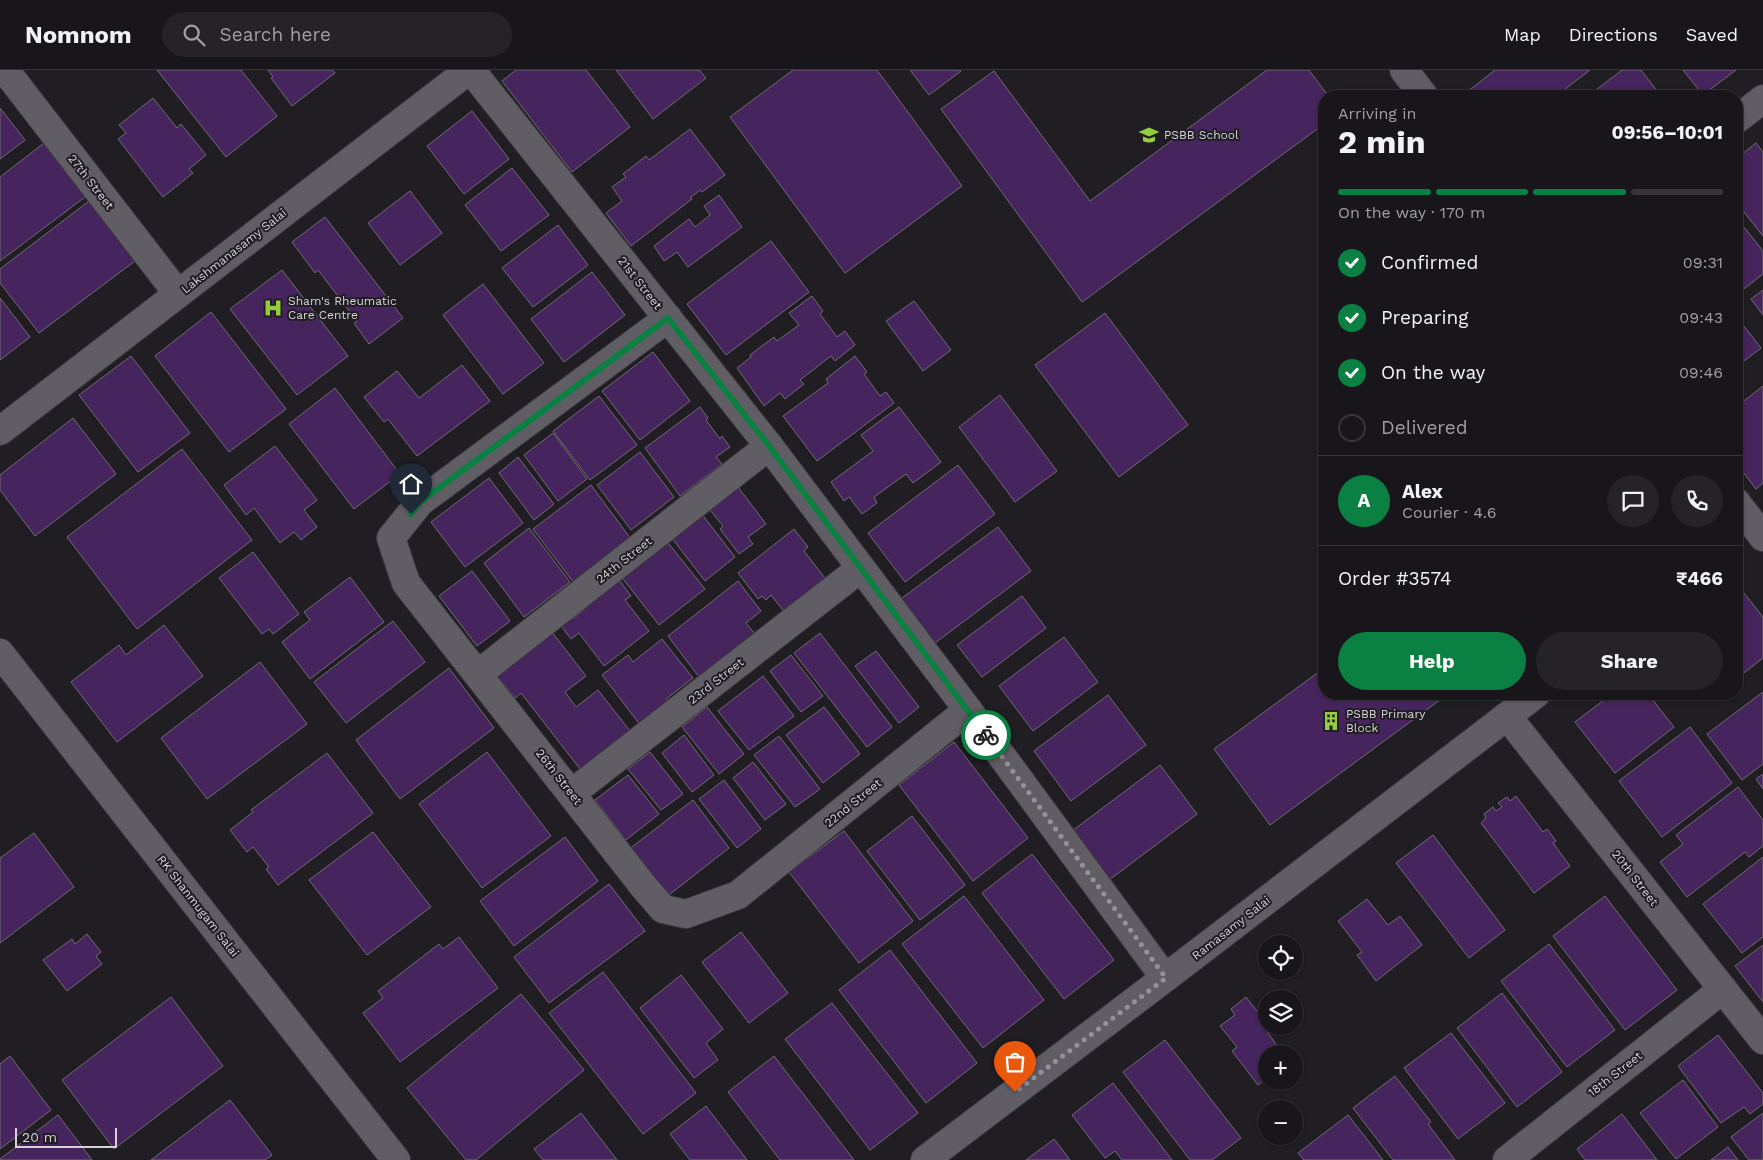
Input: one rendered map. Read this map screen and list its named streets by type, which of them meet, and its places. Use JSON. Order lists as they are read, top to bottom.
{
  "streets": {
    "street": [
      "27th Street",
      "Lakshmanasamy Salai",
      "21st Street",
      "24th Street",
      "23rd Street",
      "26th Street",
      "22nd Street",
      "20th Street",
      "RK Shanmugam Salai",
      "Ramasamy Salai",
      "18th Street"
    ]
  },
  "crossings": [
    ["27th Street", "Lakshmanasamy Salai"],
    ["Lakshmanasamy Salai", "21st Street"],
    ["21st Street", "24th Street"],
    ["21st Street", "23rd Street"],
    ["21st Street", "26th Street"],
    ["21st Street", "22nd Street"],
    ["21st Street", "Ramasamy Salai"],
    ["24th Street", "26th Street"],
    ["23rd Street", "26th Street"],
    ["26th Street", "22nd Street"],
    ["20th Street", "Ramasamy Salai"],
    ["20th Street", "18th Street"]
  ],
  "places": {
    "school or university": ["PSBB School"],
    "hospital": ["Sham's Rheumatic Care Centre"],
    "building": ["PSBB Primary Block"]
  },
  "scale_bar": "20 m",
  "page": {
    "header": "Nomnom",
    "search": "Search here",
    "nav": ["Map", "Directions", "Saved"],
    "heading": ["2 min", "Arriving in", "09:56–10:01"],
    "panel": [
      "Alex",
      "Courier · 4.6",
      "Order #3574",
      "₹466"
    ],
    "bar": "On the way · 170 m",
    "list": [
      ["Confirmed", "09:31"],
      ["Preparing", "09:43"],
      ["On the way", "09:46"],
      "Delivered"
    ],
    "round": "A",
    "buttons": ["Help", "Share"],
    "map_buttons": ["+", "−"],
    "scale": "20 m"
  }
}
